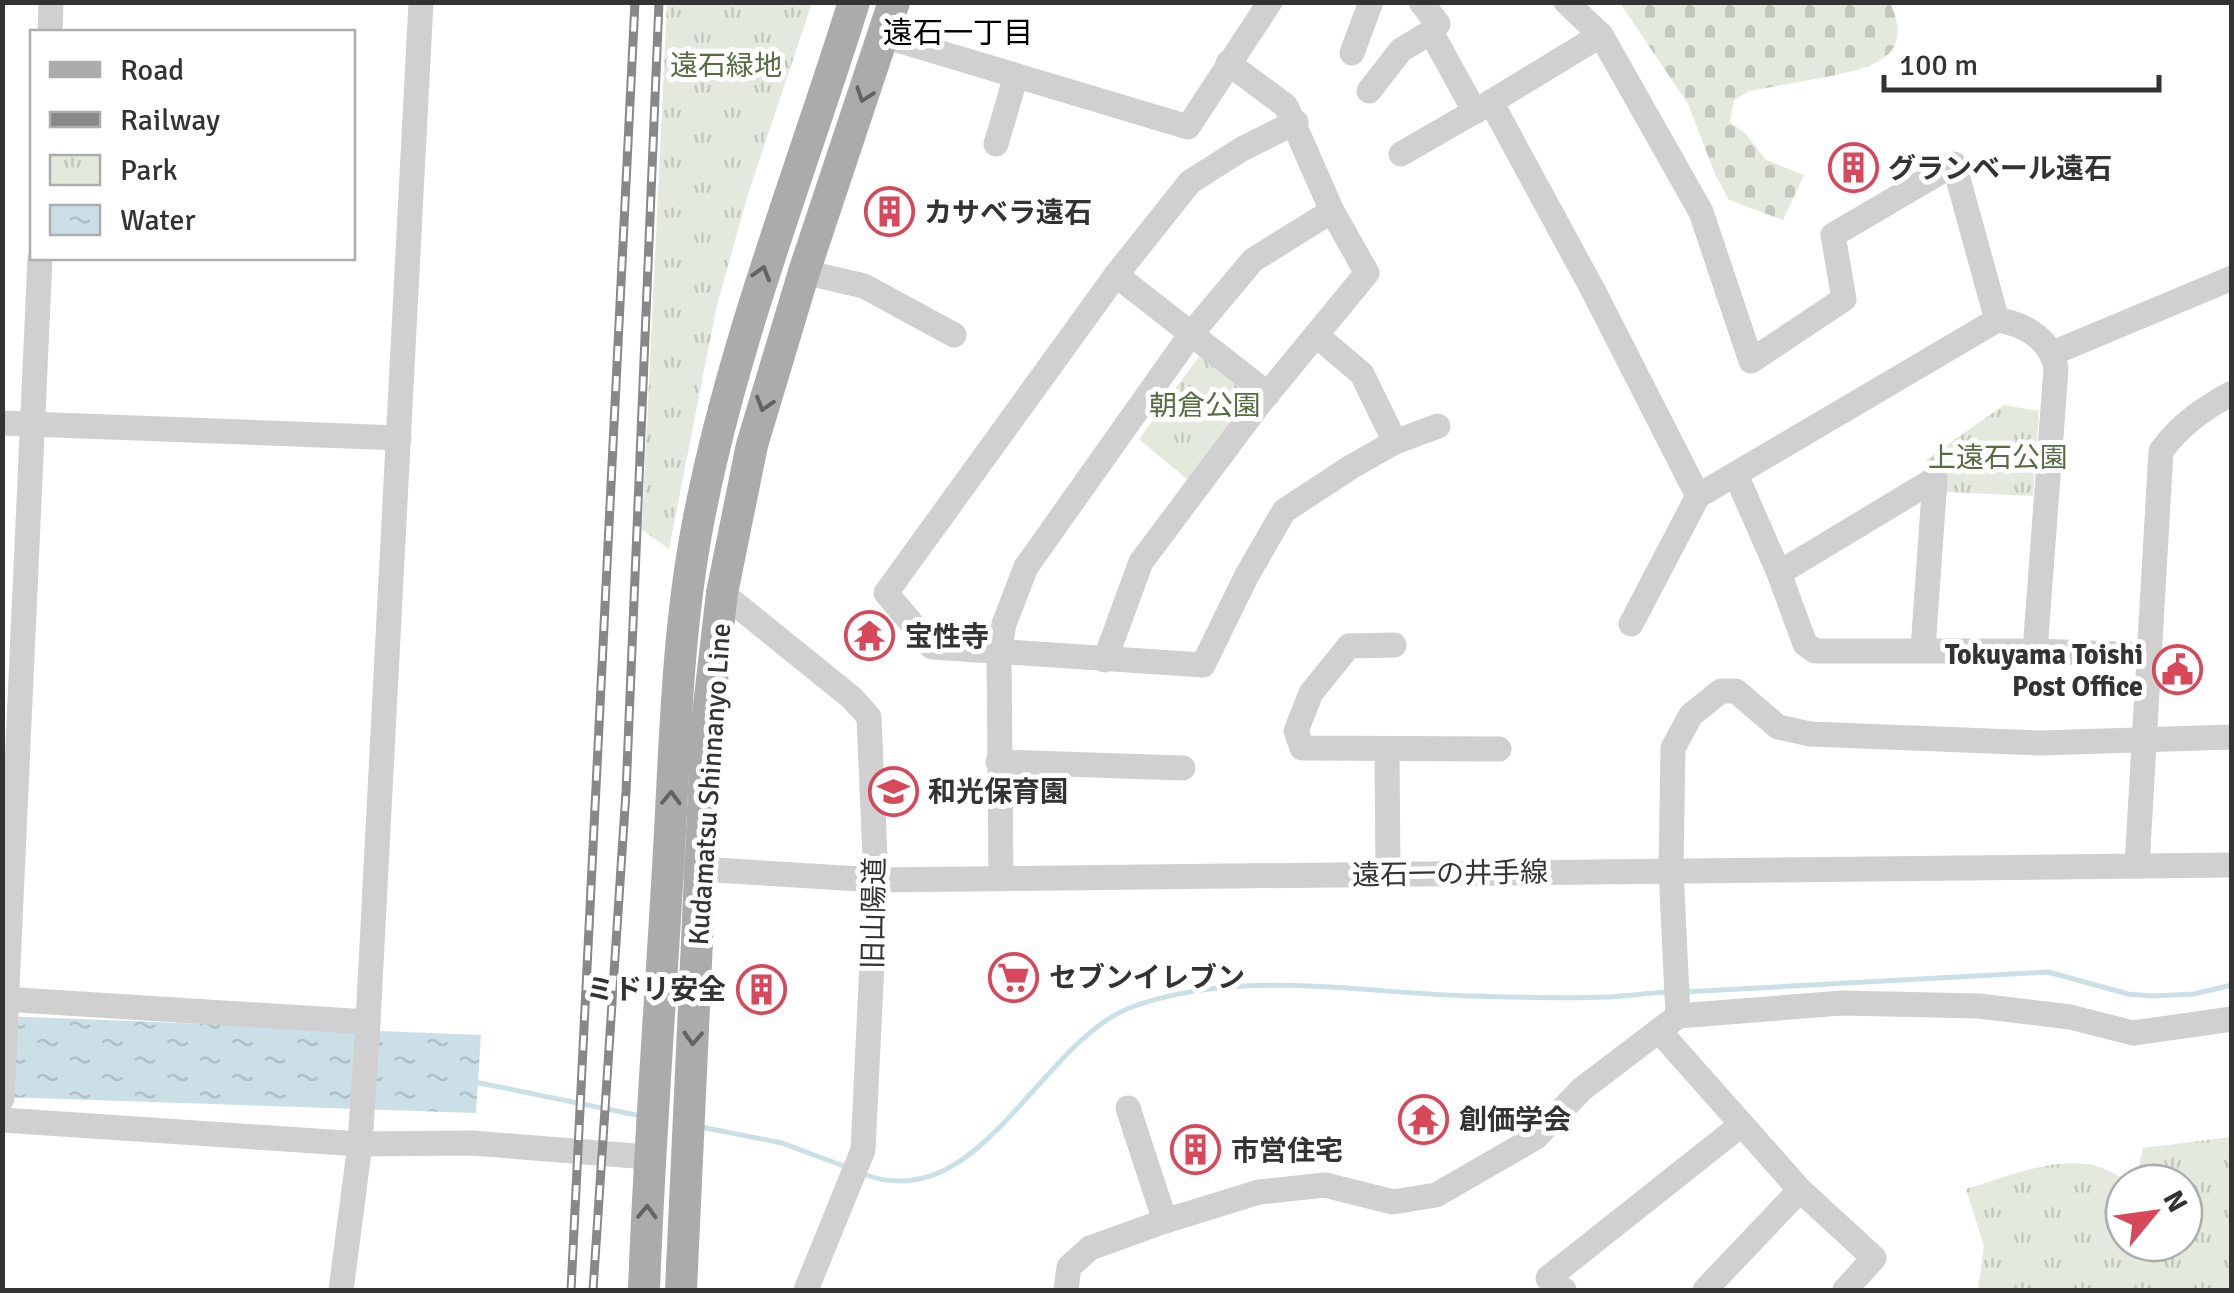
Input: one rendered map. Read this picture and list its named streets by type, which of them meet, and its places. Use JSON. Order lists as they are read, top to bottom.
{
  "streets": {
    "main road": ["Kudamatsu Shinnanyo Line"],
    "street": ["遠石一の井手線", "旧山陽道"]
  },
  "crossings": [
    ["Kudamatsu Shinnanyo Line", "遠石一の井手線"],
    ["Kudamatsu Shinnanyo Line", "旧山陽道"],
    ["遠石一の井手線", "旧山陽道"]
  ],
  "districts": ["遠石一丁目"],
  "parks": ["遠石緑地", "朝倉公園", "上遠石公園"],
  "places": {
    "building": [
      "グランベール遠石",
      "カサベラ遠石",
      "ミドリ安全",
      "市営住宅"
    ],
    "temple": ["宝性寺", "創価学会"],
    "public building": ["Tokuyama Toishi Post Office"],
    "school or university": ["和光保育園"],
    "supermarket": ["セブンイレブン"]
  },
  "legend": [
    "Road",
    "Railway",
    "Park",
    "Water"
  ],
  "scale_bar": "100 m",
  "north": "top right"
}
